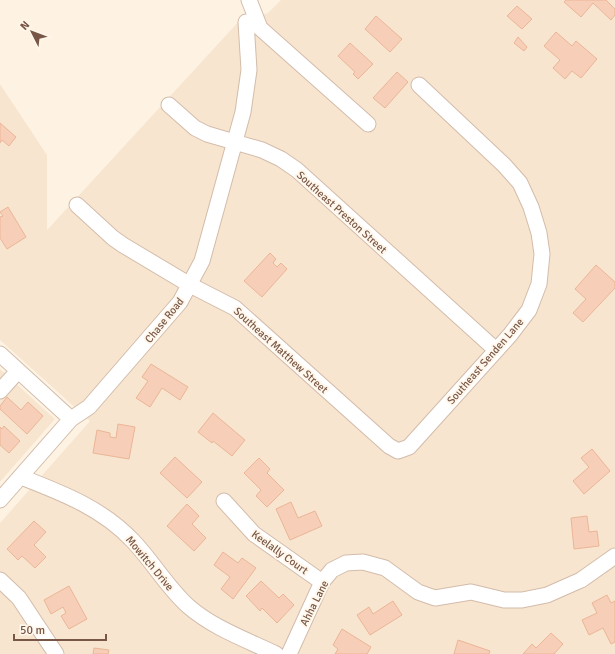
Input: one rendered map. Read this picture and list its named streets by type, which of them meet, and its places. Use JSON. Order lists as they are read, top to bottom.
{
  "streets": {
    "street": [
      "Southeast Preston Street",
      "Chase Road",
      "Southeast Matthew Street",
      "Southeast Senden Lane",
      "Keelally Court",
      "Mowitch Drive",
      "Ahha Lane"
    ]
  },
  "crossings": [
    ["Southeast Preston Street", "Chase Road"],
    ["Southeast Preston Street", "Southeast Senden Lane"],
    ["Chase Road", "Southeast Matthew Street"],
    ["Chase Road", "Mowitch Drive"],
    ["Southeast Matthew Street", "Southeast Senden Lane"],
    ["Keelally Court", "Ahha Lane"]
  ],
  "scale_bar": "50 m",
  "north": "top left"
}
